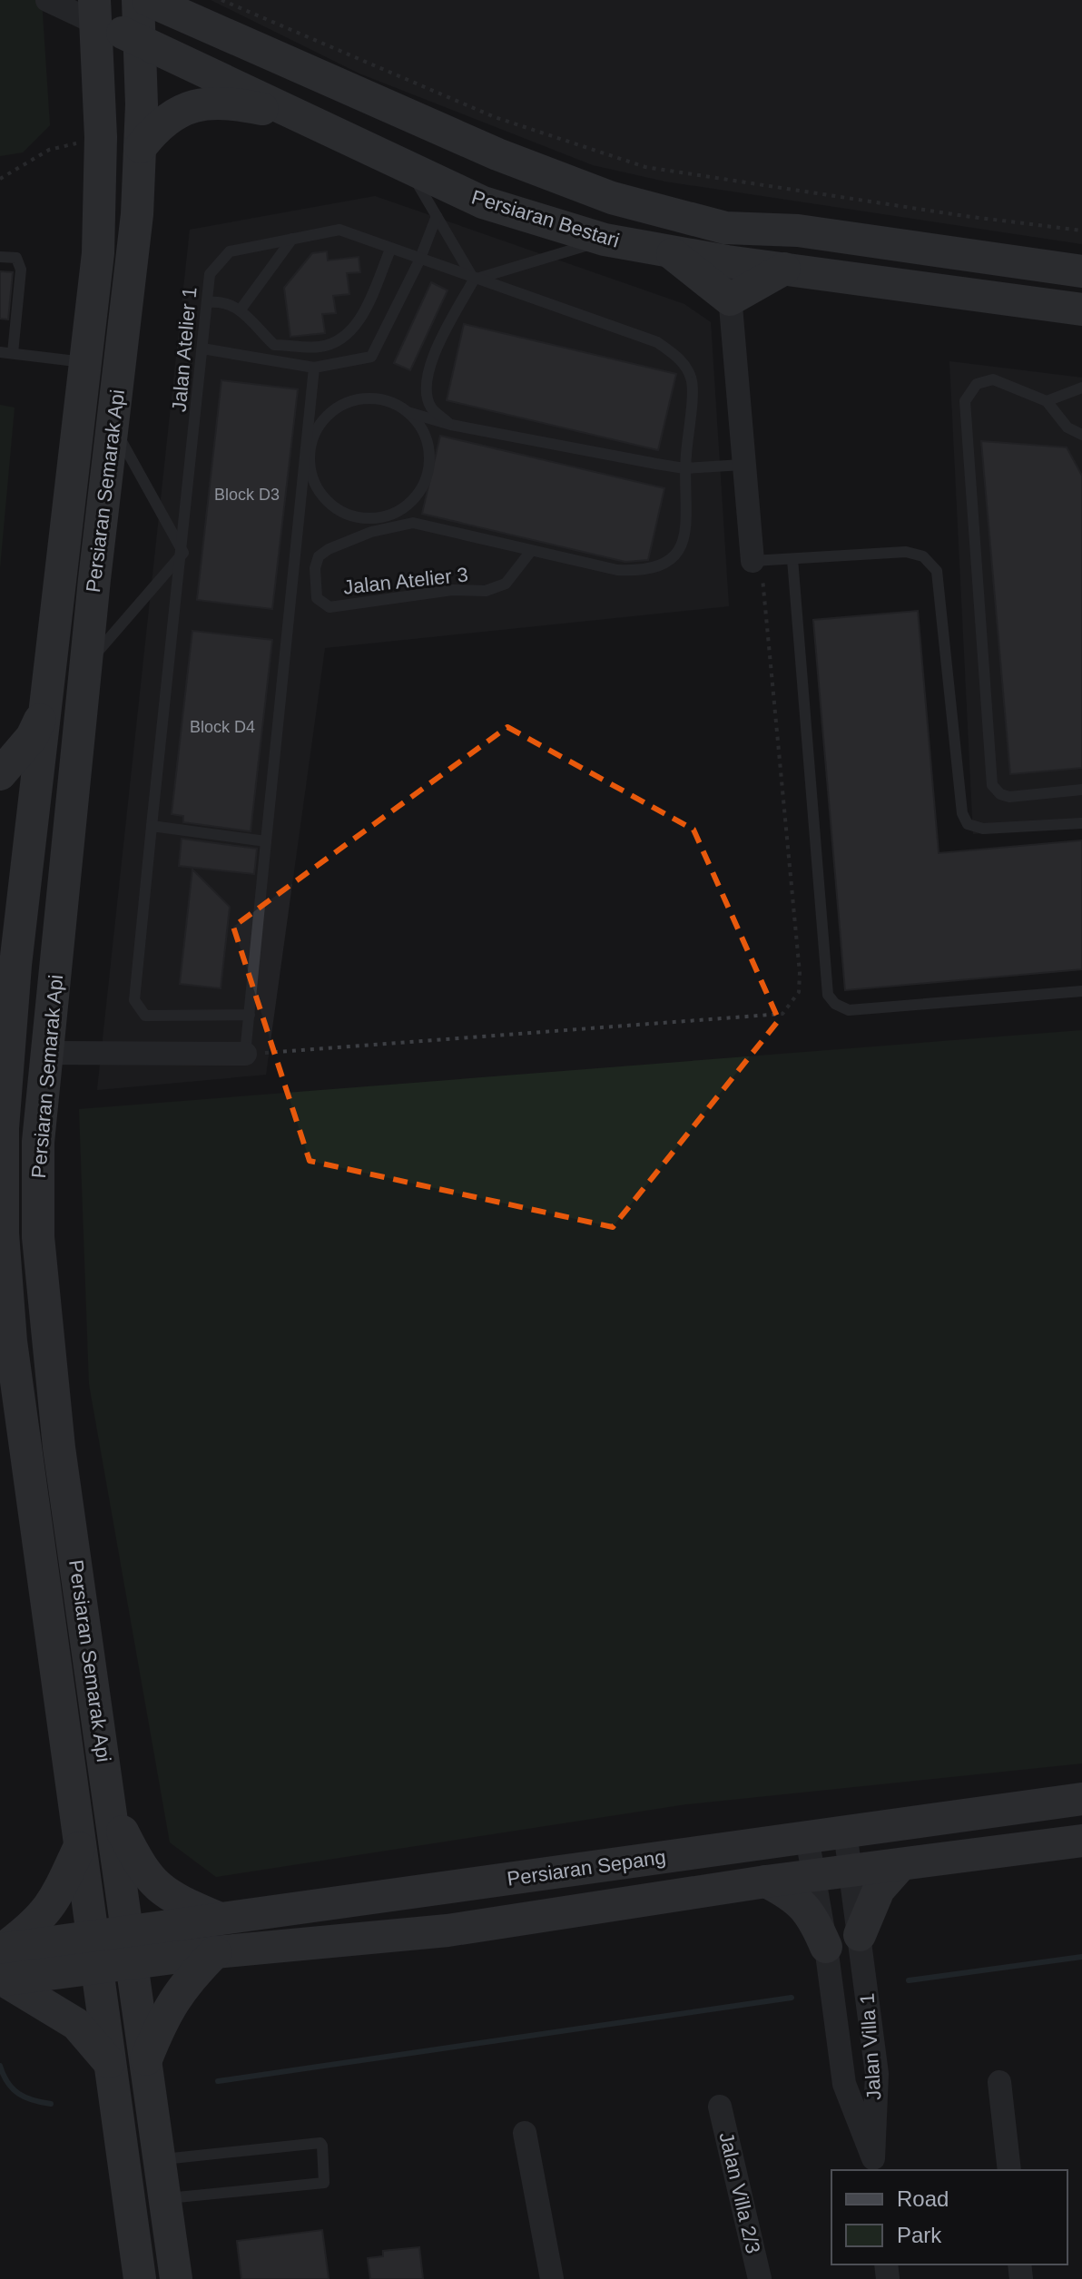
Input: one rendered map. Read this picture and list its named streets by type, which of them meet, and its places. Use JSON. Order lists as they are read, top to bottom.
{
  "streets": {
    "main road": ["Persiaran Bestari", "Persiaran Semarak Api", "Persiaran Sepang"],
    "street": ["Jalan Villa 1", "Jalan Villa 2/3"],
    "lane": ["Jalan Atelier 1", "Jalan Atelier 3"]
  },
  "crossings": [
    ["Persiaran Bestari", "Persiaran Semarak Api"],
    ["Jalan Atelier 1", "Jalan Atelier 3"],
    ["Persiaran Semarak Api", "Persiaran Sepang"],
    ["Persiaran Sepang", "Jalan Villa 1"]
  ],
  "house_numbers": ["Block D3", "Block D4"],
  "legend": ["Road", "Park"]
}
